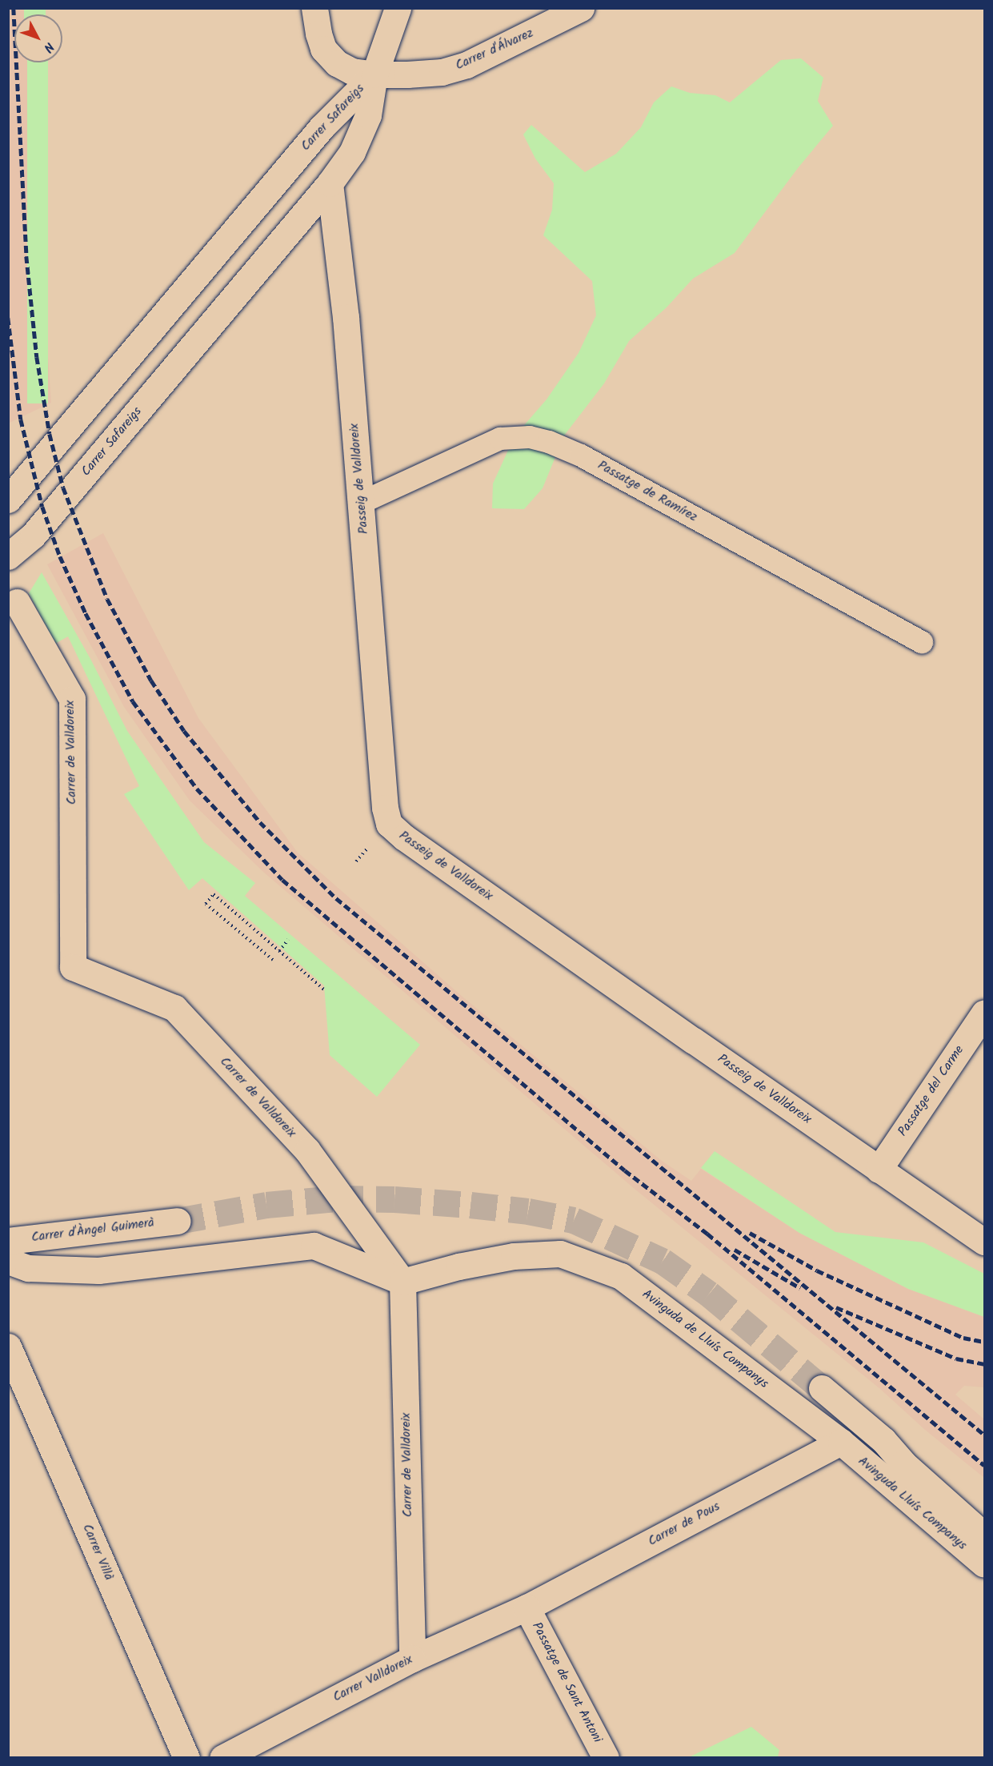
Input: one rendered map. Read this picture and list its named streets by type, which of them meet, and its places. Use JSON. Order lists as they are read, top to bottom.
{
  "streets": {
    "street": [
      "Carrer d'Álvarez",
      "Carrer Safareigs",
      "Passeig de Valldoreix",
      "Carrer de Valldoreix",
      "Passatge del Carme",
      "Carrer d'Àngel Guimerà",
      "Avinguda de Lluís Companys",
      "Avinguda Lluís Companys",
      "Carrer de Pous",
      "Carrer Villà",
      "Carrer Valldoreix",
      "Passatge de Sant Antoni"
    ],
    "lane": ["Passatge de Ramírez"]
  },
  "crossings": [
    ["Carrer d'Álvarez", "Carrer Safareigs"],
    ["Carrer Safareigs", "Passeig de Valldoreix"],
    ["Passeig de Valldoreix", "Passatge de Ramírez"],
    ["Passeig de Valldoreix", "Passatge del Carme"],
    ["Carrer de Valldoreix", "Avinguda de Lluís Companys"],
    ["Carrer de Valldoreix", "Carrer Valldoreix"],
    ["Avinguda de Lluís Companys", "Avinguda Lluís Companys"],
    ["Avinguda de Lluís Companys", "Carrer de Pous"],
    ["Avinguda Lluís Companys", "Carrer de Pous"],
    ["Carrer de Pous", "Carrer Valldoreix"],
    ["Carrer de Pous", "Passatge de Sant Antoni"],
    ["Carrer Valldoreix", "Passatge de Sant Antoni"]
  ],
  "north": "bottom right"
}
